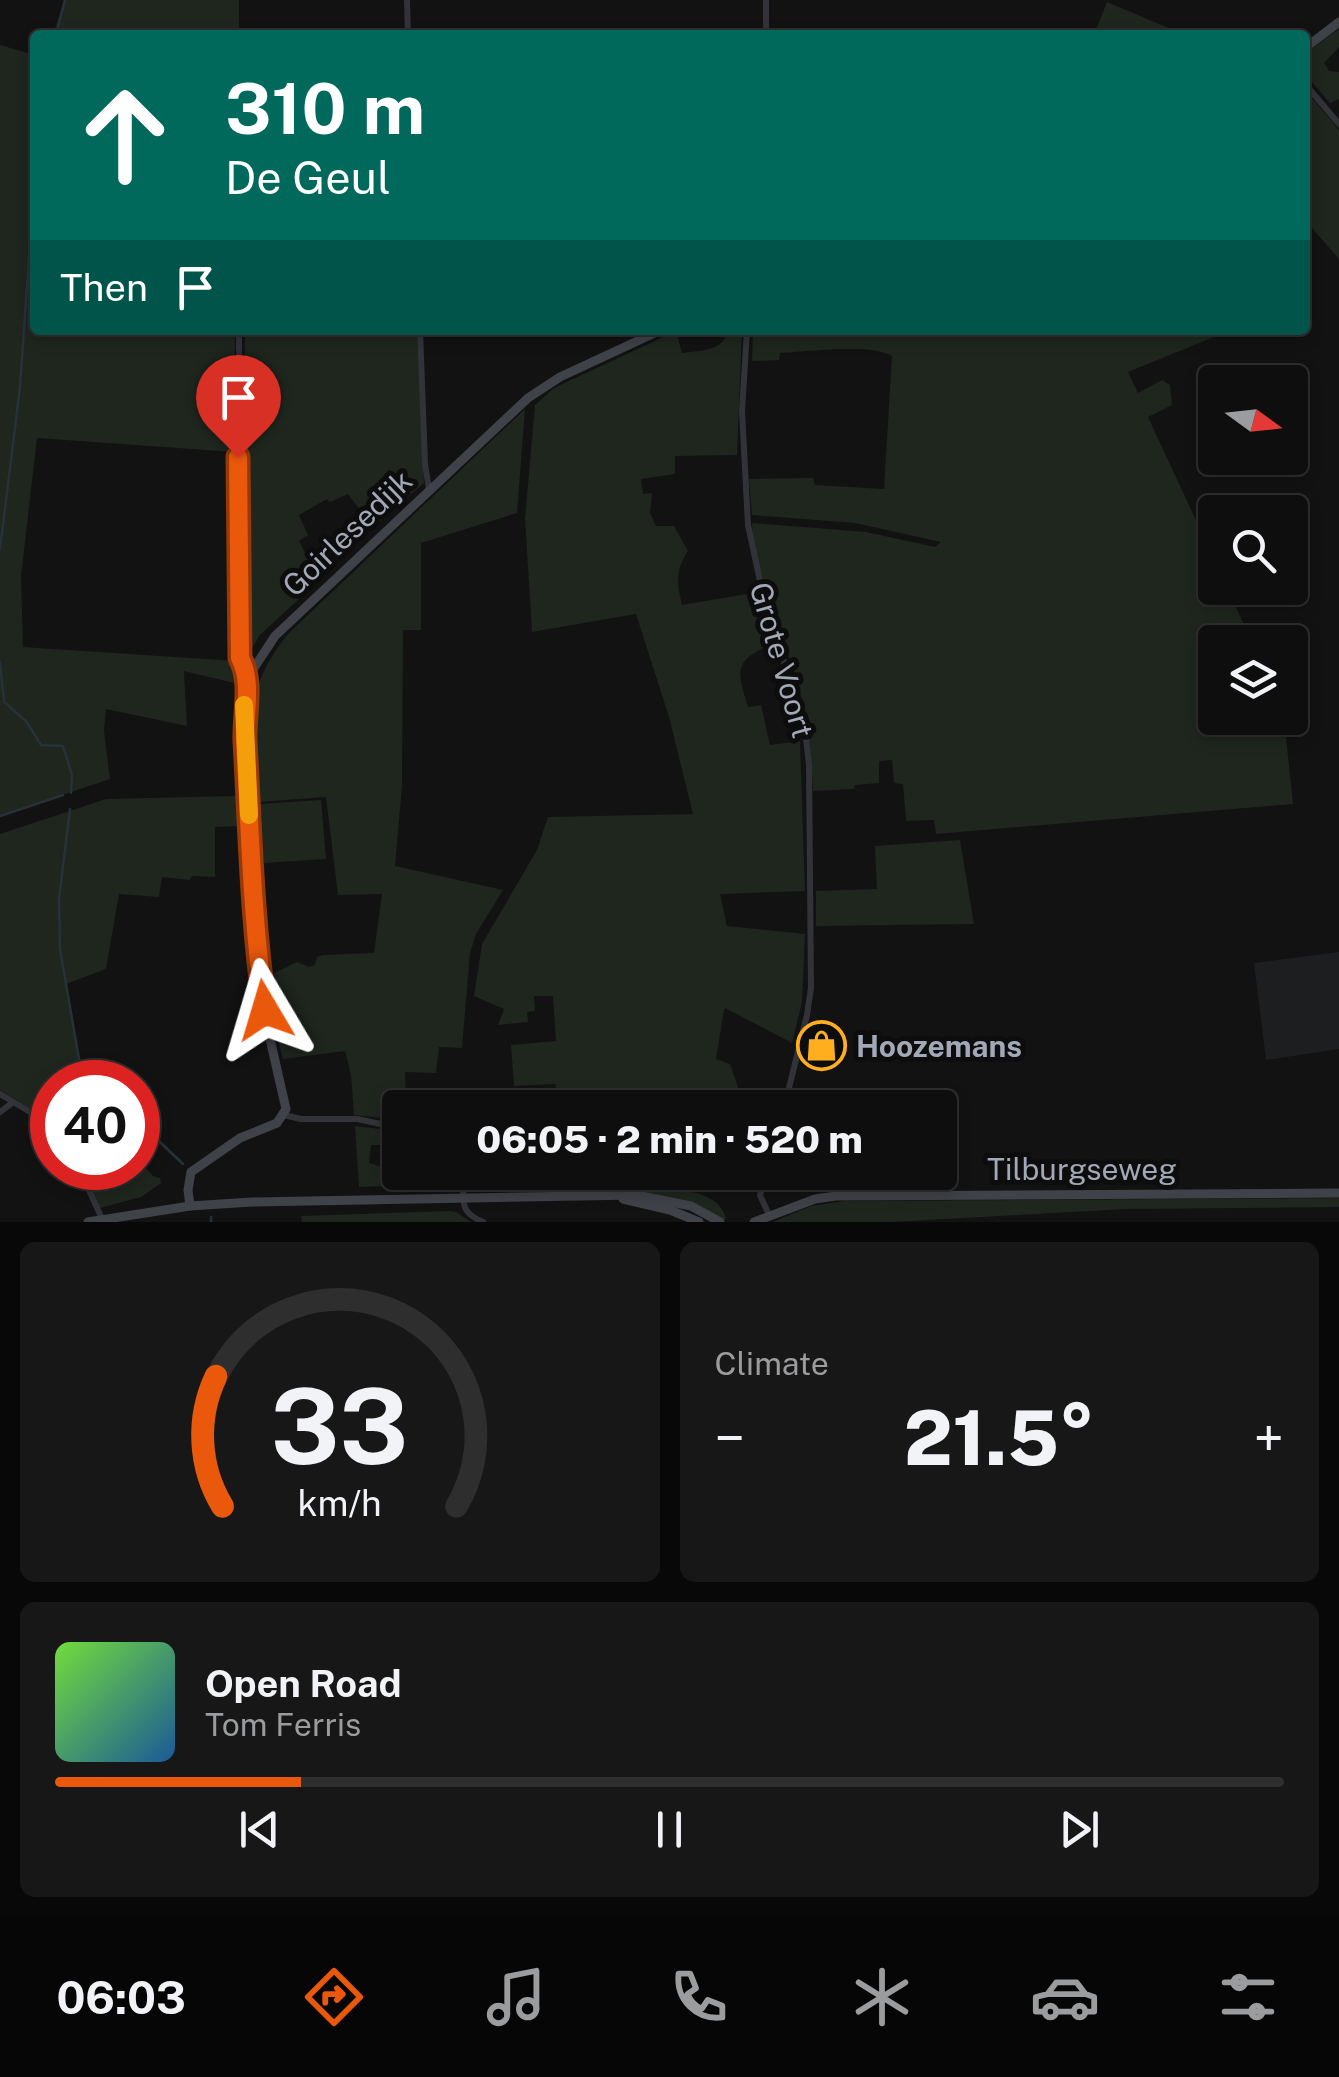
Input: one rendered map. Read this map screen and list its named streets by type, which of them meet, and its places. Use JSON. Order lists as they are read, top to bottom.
{
  "streets": {
    "street": ["Goirlesedijk", "Grote Voort", "Tilburgseweg"]
  },
  "places": {
    "shop": ["Hoozemans"]
  },
  "north": "right",
  "page": {
    "turn": ["310 m", "De Geul"],
    "then": "Then",
    "limit": "40",
    "trip": "06:05 · 2 min · 520 m",
    "tile": "Climate",
    "heat": ["−", "21.5°", "+"],
    "song": ["Open Road", "Tom Ferris"],
    "tabs": "06:03",
    "gauge": ["33", "km/h"]
  }
}
